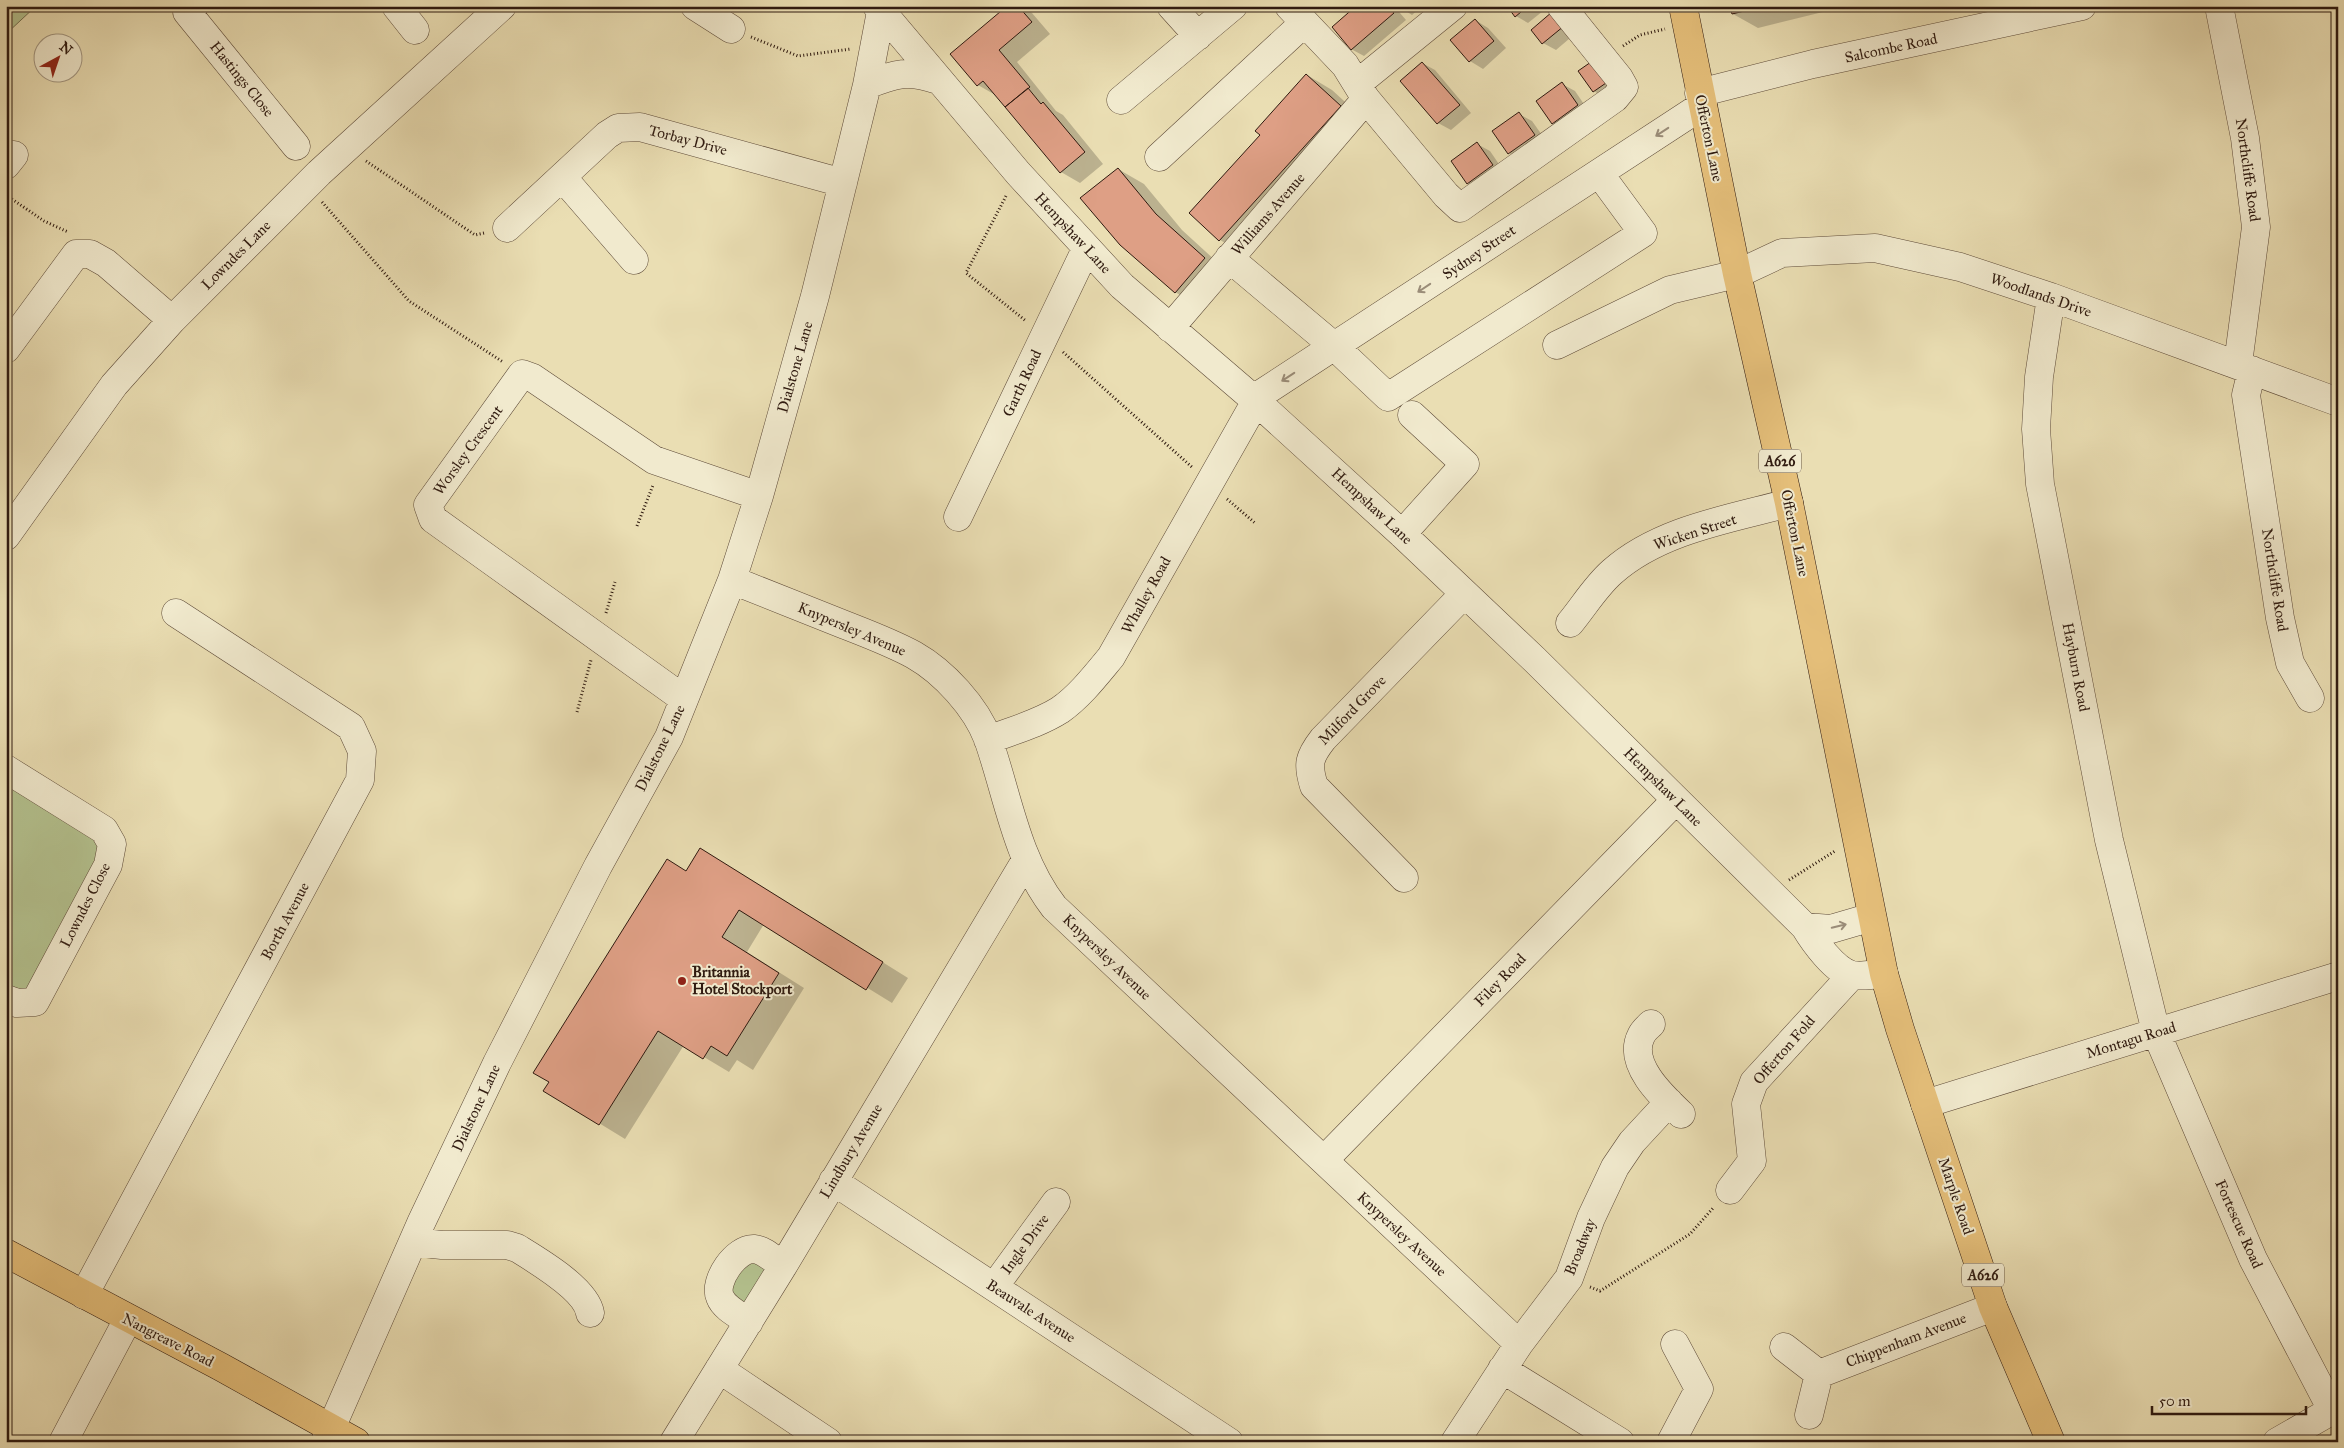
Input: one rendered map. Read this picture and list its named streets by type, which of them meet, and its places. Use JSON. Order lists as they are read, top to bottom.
{
  "streets": {
    "main road": [
      "Offerton Lane",
      "A626",
      "Marple Road",
      "Nangreave Road"
    ],
    "street": [
      "Salcombe Road",
      "Hastings Close",
      "Torbay Drive",
      "Northcliffe Road",
      "Williams Avenue",
      "Hempshaw Lane",
      "Sydney Street",
      "Lowndes Lane",
      "Woodlands Drive",
      "Dialstone Lane",
      "Garth Road",
      "Worsley Crescent",
      "Wicken Street",
      "Whalley Road",
      "Knypersley Avenue",
      "Hayburn Road",
      "Milford Grove",
      "Lowndes Close",
      "Borth Avenue",
      "Filey Road",
      "Montagu Road",
      "Offerton Fold",
      "Lindbury Avenue",
      "Fortescue Road",
      "Ingle Drive",
      "Broadway",
      "Beauvale Avenue",
      "Chippenham Avenue"
    ]
  },
  "crossings": [
    ["Salcombe Road", "Offerton Lane"],
    ["Salcombe Road", "Sydney Street"],
    ["Offerton Lane", "Sydney Street"],
    ["Offerton Lane", "Woodlands Drive"],
    ["Offerton Lane", "Wicken Street"],
    ["Offerton Lane", "Marple Road"],
    ["Torbay Drive", "Dialstone Lane"],
    ["Northcliffe Road", "Woodlands Drive"],
    ["Williams Avenue", "Hempshaw Lane"],
    ["Hempshaw Lane", "Sydney Street"],
    ["Hempshaw Lane", "Dialstone Lane"],
    ["Hempshaw Lane", "Garth Road"],
    ["Hempshaw Lane", "Whalley Road"],
    ["Hempshaw Lane", "Milford Grove"],
    ["Hempshaw Lane", "Filey Road"],
    ["Hempshaw Lane", "Offerton Fold"],
    ["Sydney Street", "Whalley Road"],
    ["Woodlands Drive", "Hayburn Road"],
    ["Dialstone Lane", "Worsley Crescent"],
    ["Dialstone Lane", "Knypersley Avenue"],
    ["Dialstone Lane", "Nangreave Road"],
    ["Whalley Road", "Knypersley Avenue"],
    ["Knypersley Avenue", "Filey Road"],
    ["Knypersley Avenue", "Lindbury Avenue"],
    ["Knypersley Avenue", "Broadway"],
    ["Hayburn Road", "Montagu Road"],
    ["Hayburn Road", "Fortescue Road"],
    ["Borth Avenue", "Nangreave Road"],
    ["Montagu Road", "Marple Road"],
    ["Montagu Road", "Fortescue Road"],
    ["Lindbury Avenue", "Beauvale Avenue"],
    ["Marple Road", "Chippenham Avenue"],
    ["Ingle Drive", "Beauvale Avenue"]
  ],
  "one_way": ["Sydney Street"],
  "places": ["Britannia Hotel Stockport"],
  "scale_bar": "50 m",
  "north": "top right"
}
